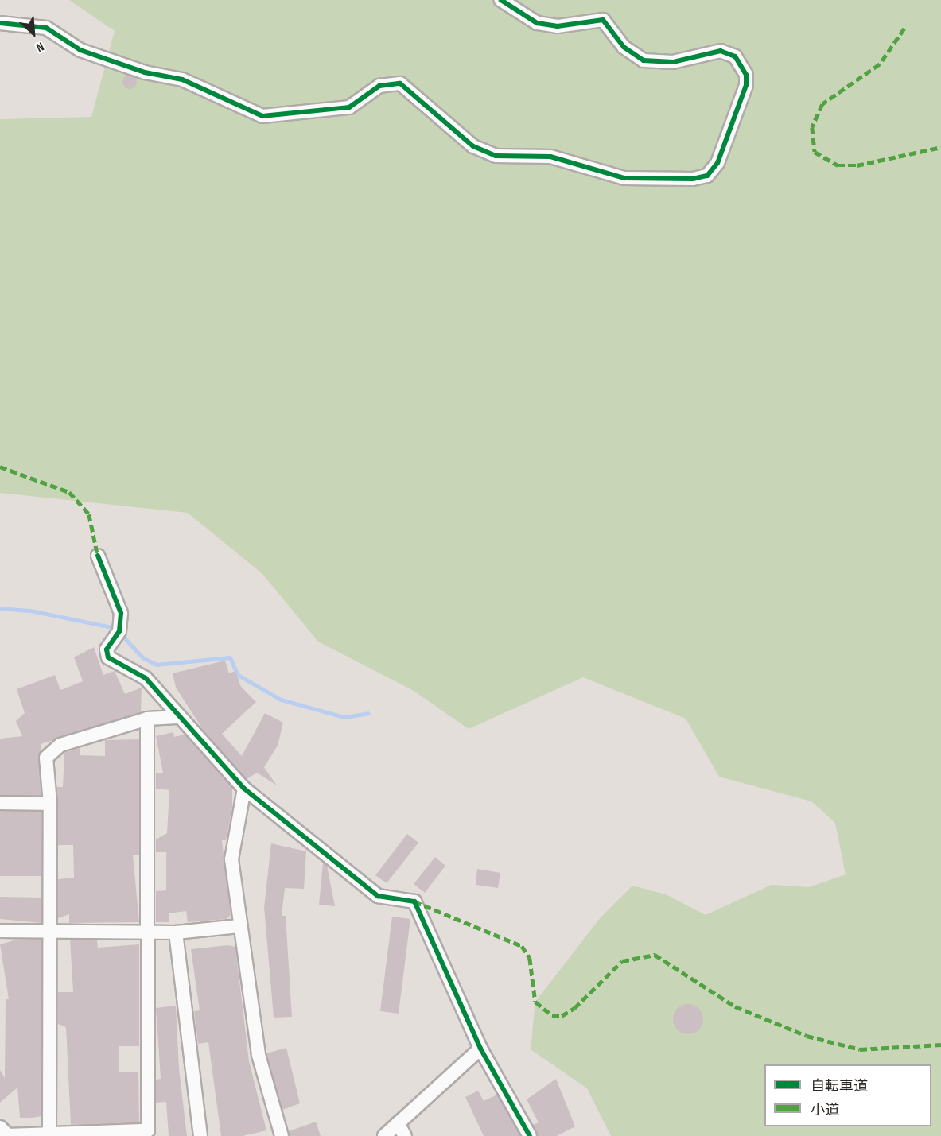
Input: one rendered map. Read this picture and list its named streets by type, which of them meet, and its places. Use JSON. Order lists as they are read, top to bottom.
{
  "legend": ["自転車道", "小道"],
  "north": "bottom right"
}
